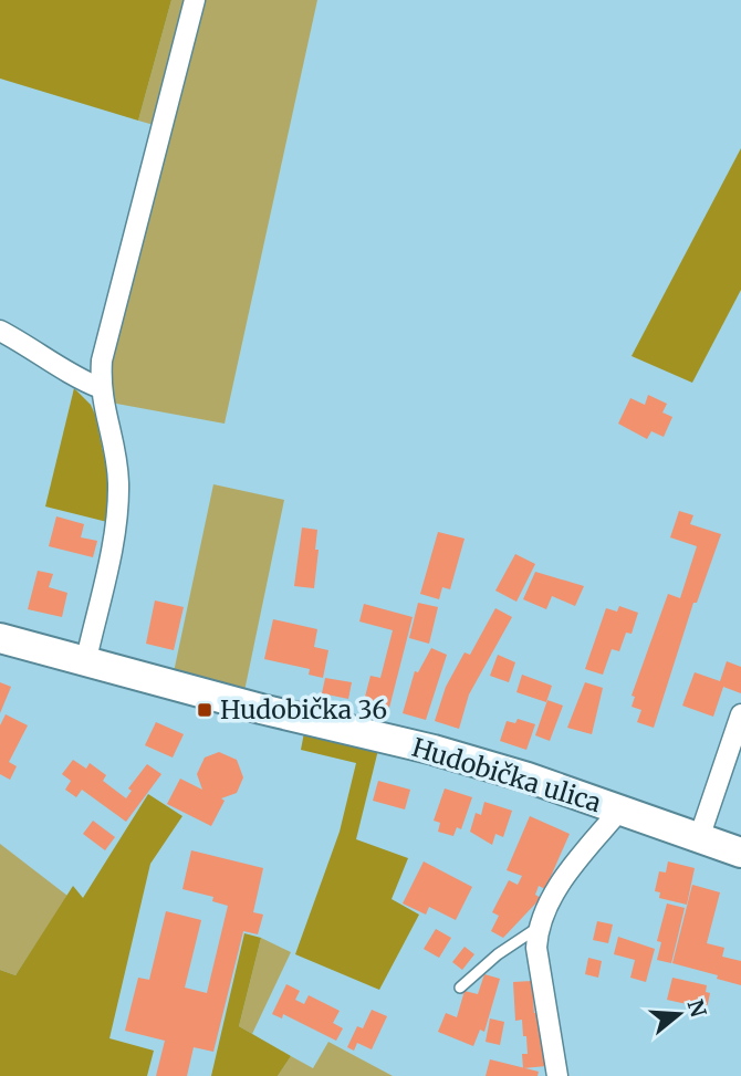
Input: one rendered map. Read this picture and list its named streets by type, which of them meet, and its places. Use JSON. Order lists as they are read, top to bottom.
{
  "streets": {
    "main road": ["Hudobička ulica"]
  },
  "places": {
    "transit": ["Hudobička 36"]
  },
  "north": "right"
}
